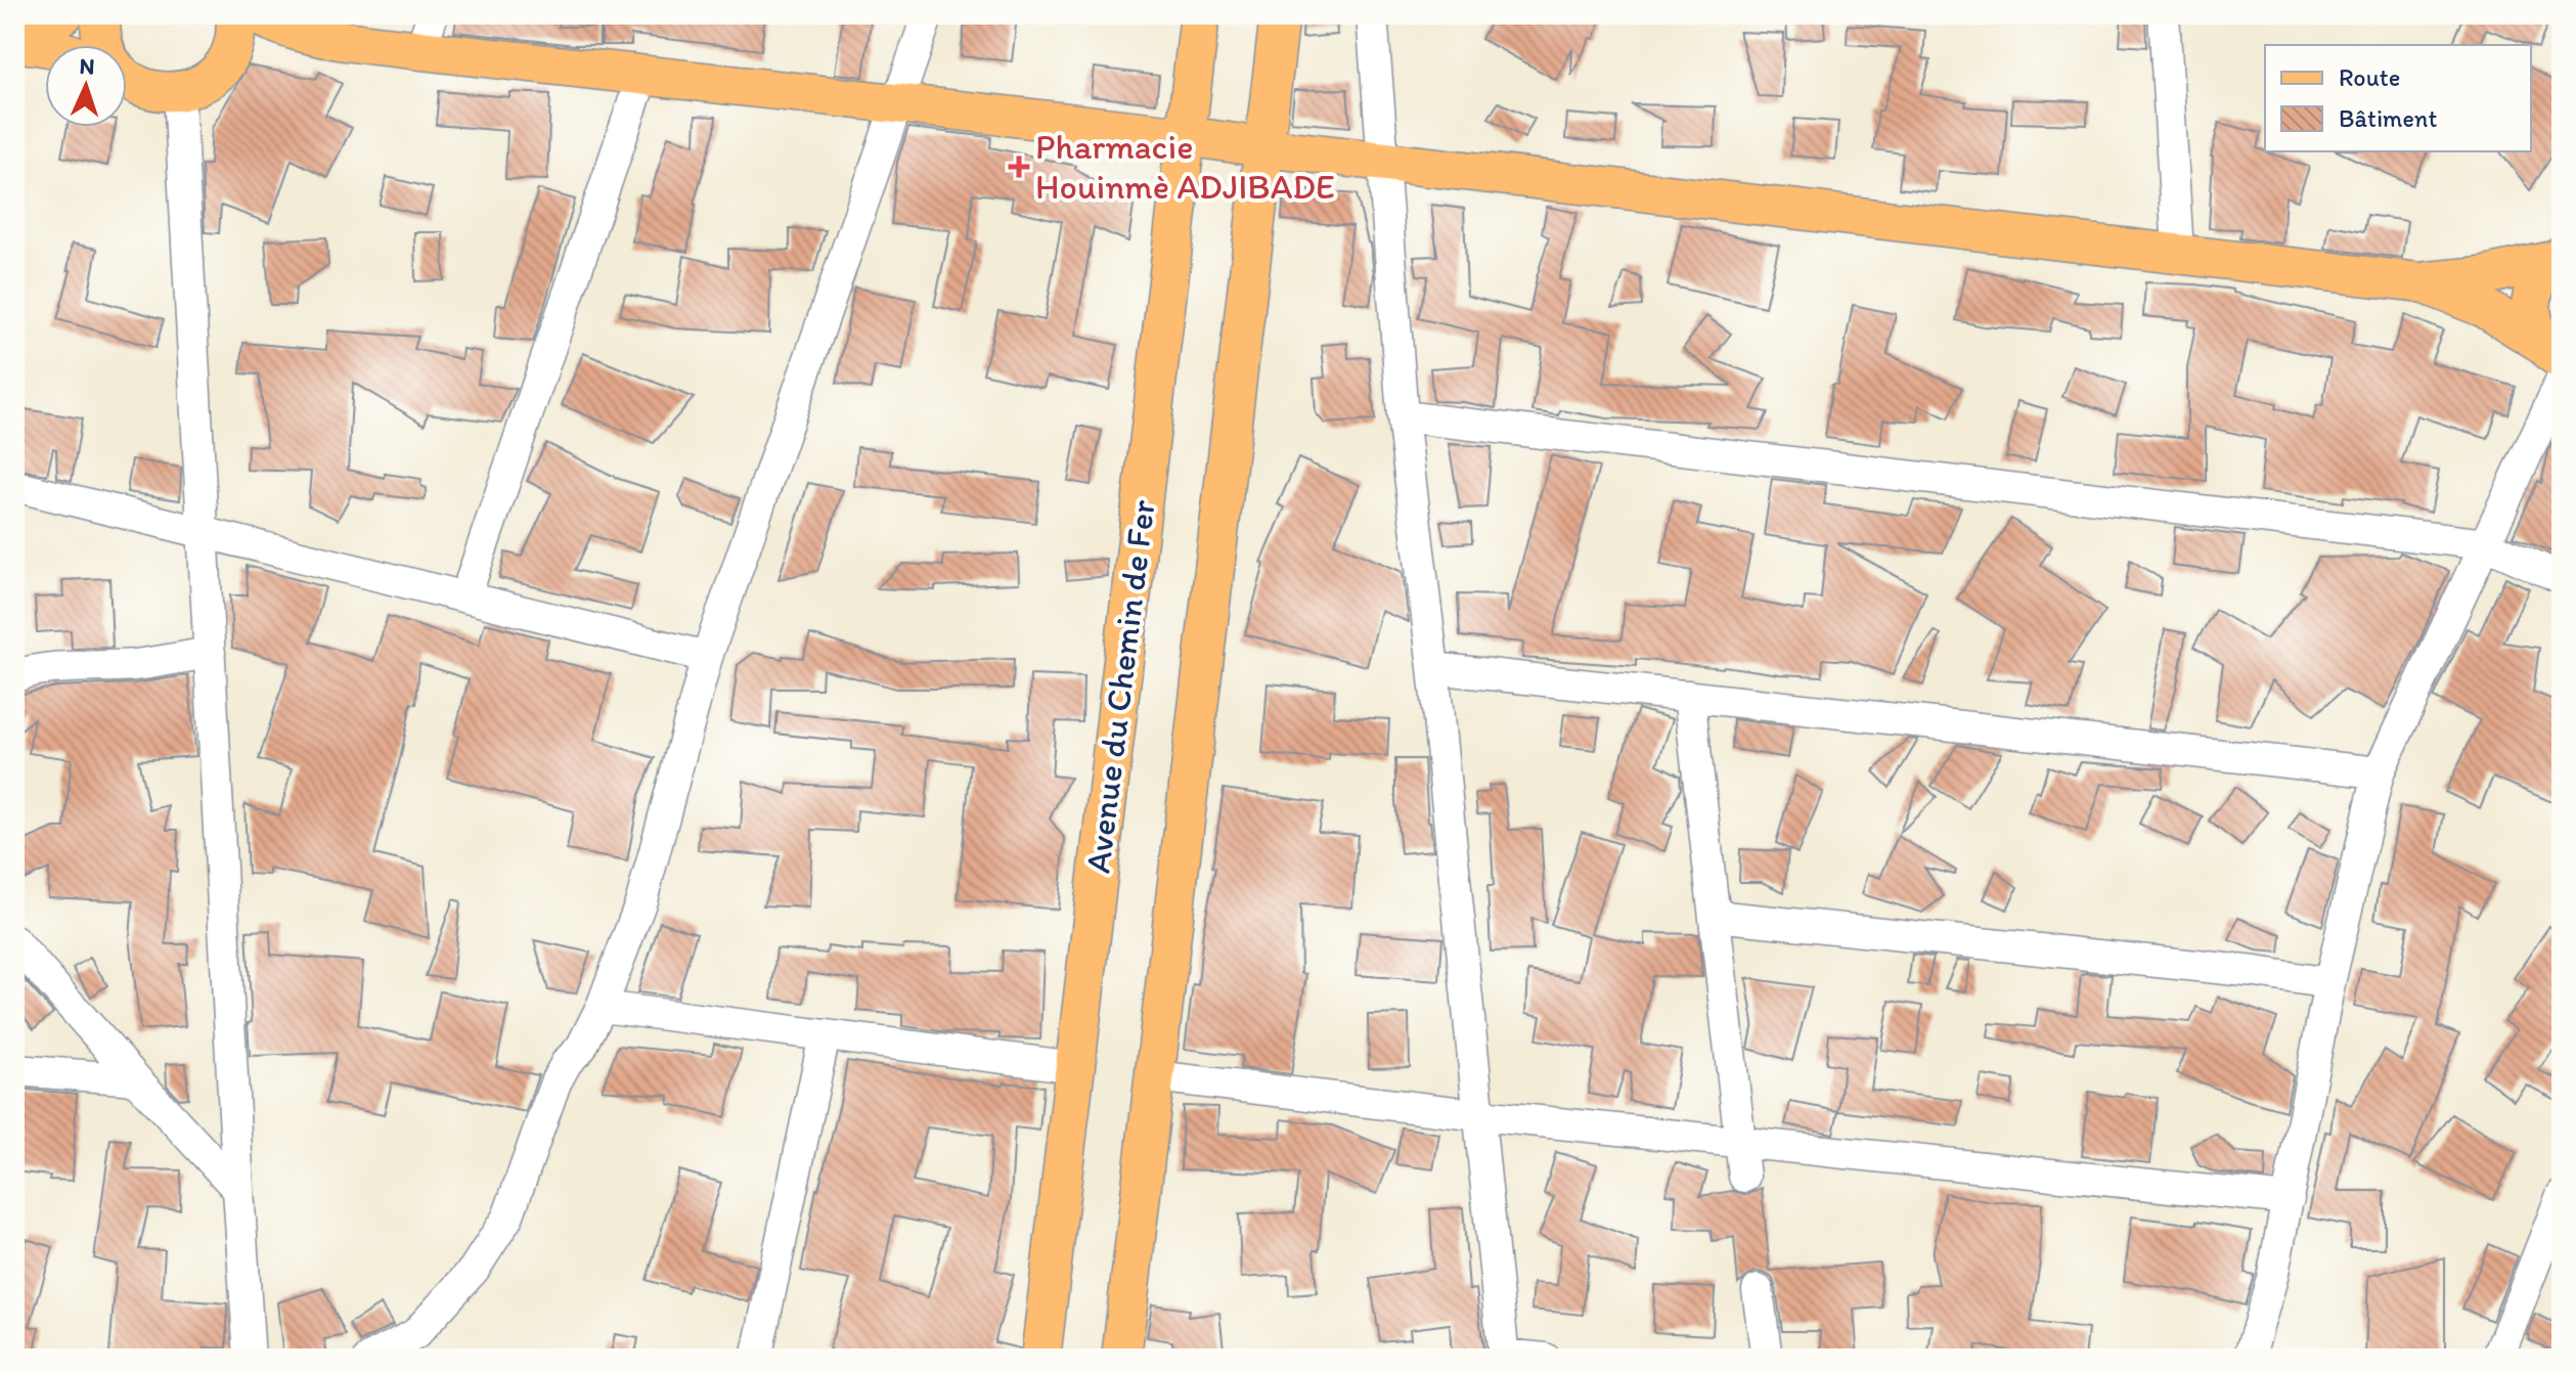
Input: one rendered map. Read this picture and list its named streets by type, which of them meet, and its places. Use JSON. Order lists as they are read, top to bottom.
{
  "streets": {
    "main road": ["Avenue du Chemin de Fer"]
  },
  "places": {
    "health": ["Pharmacie Houinmè ADJIBADE"]
  },
  "legend": ["Route", "Bâtiment"],
  "north": "top"
}
